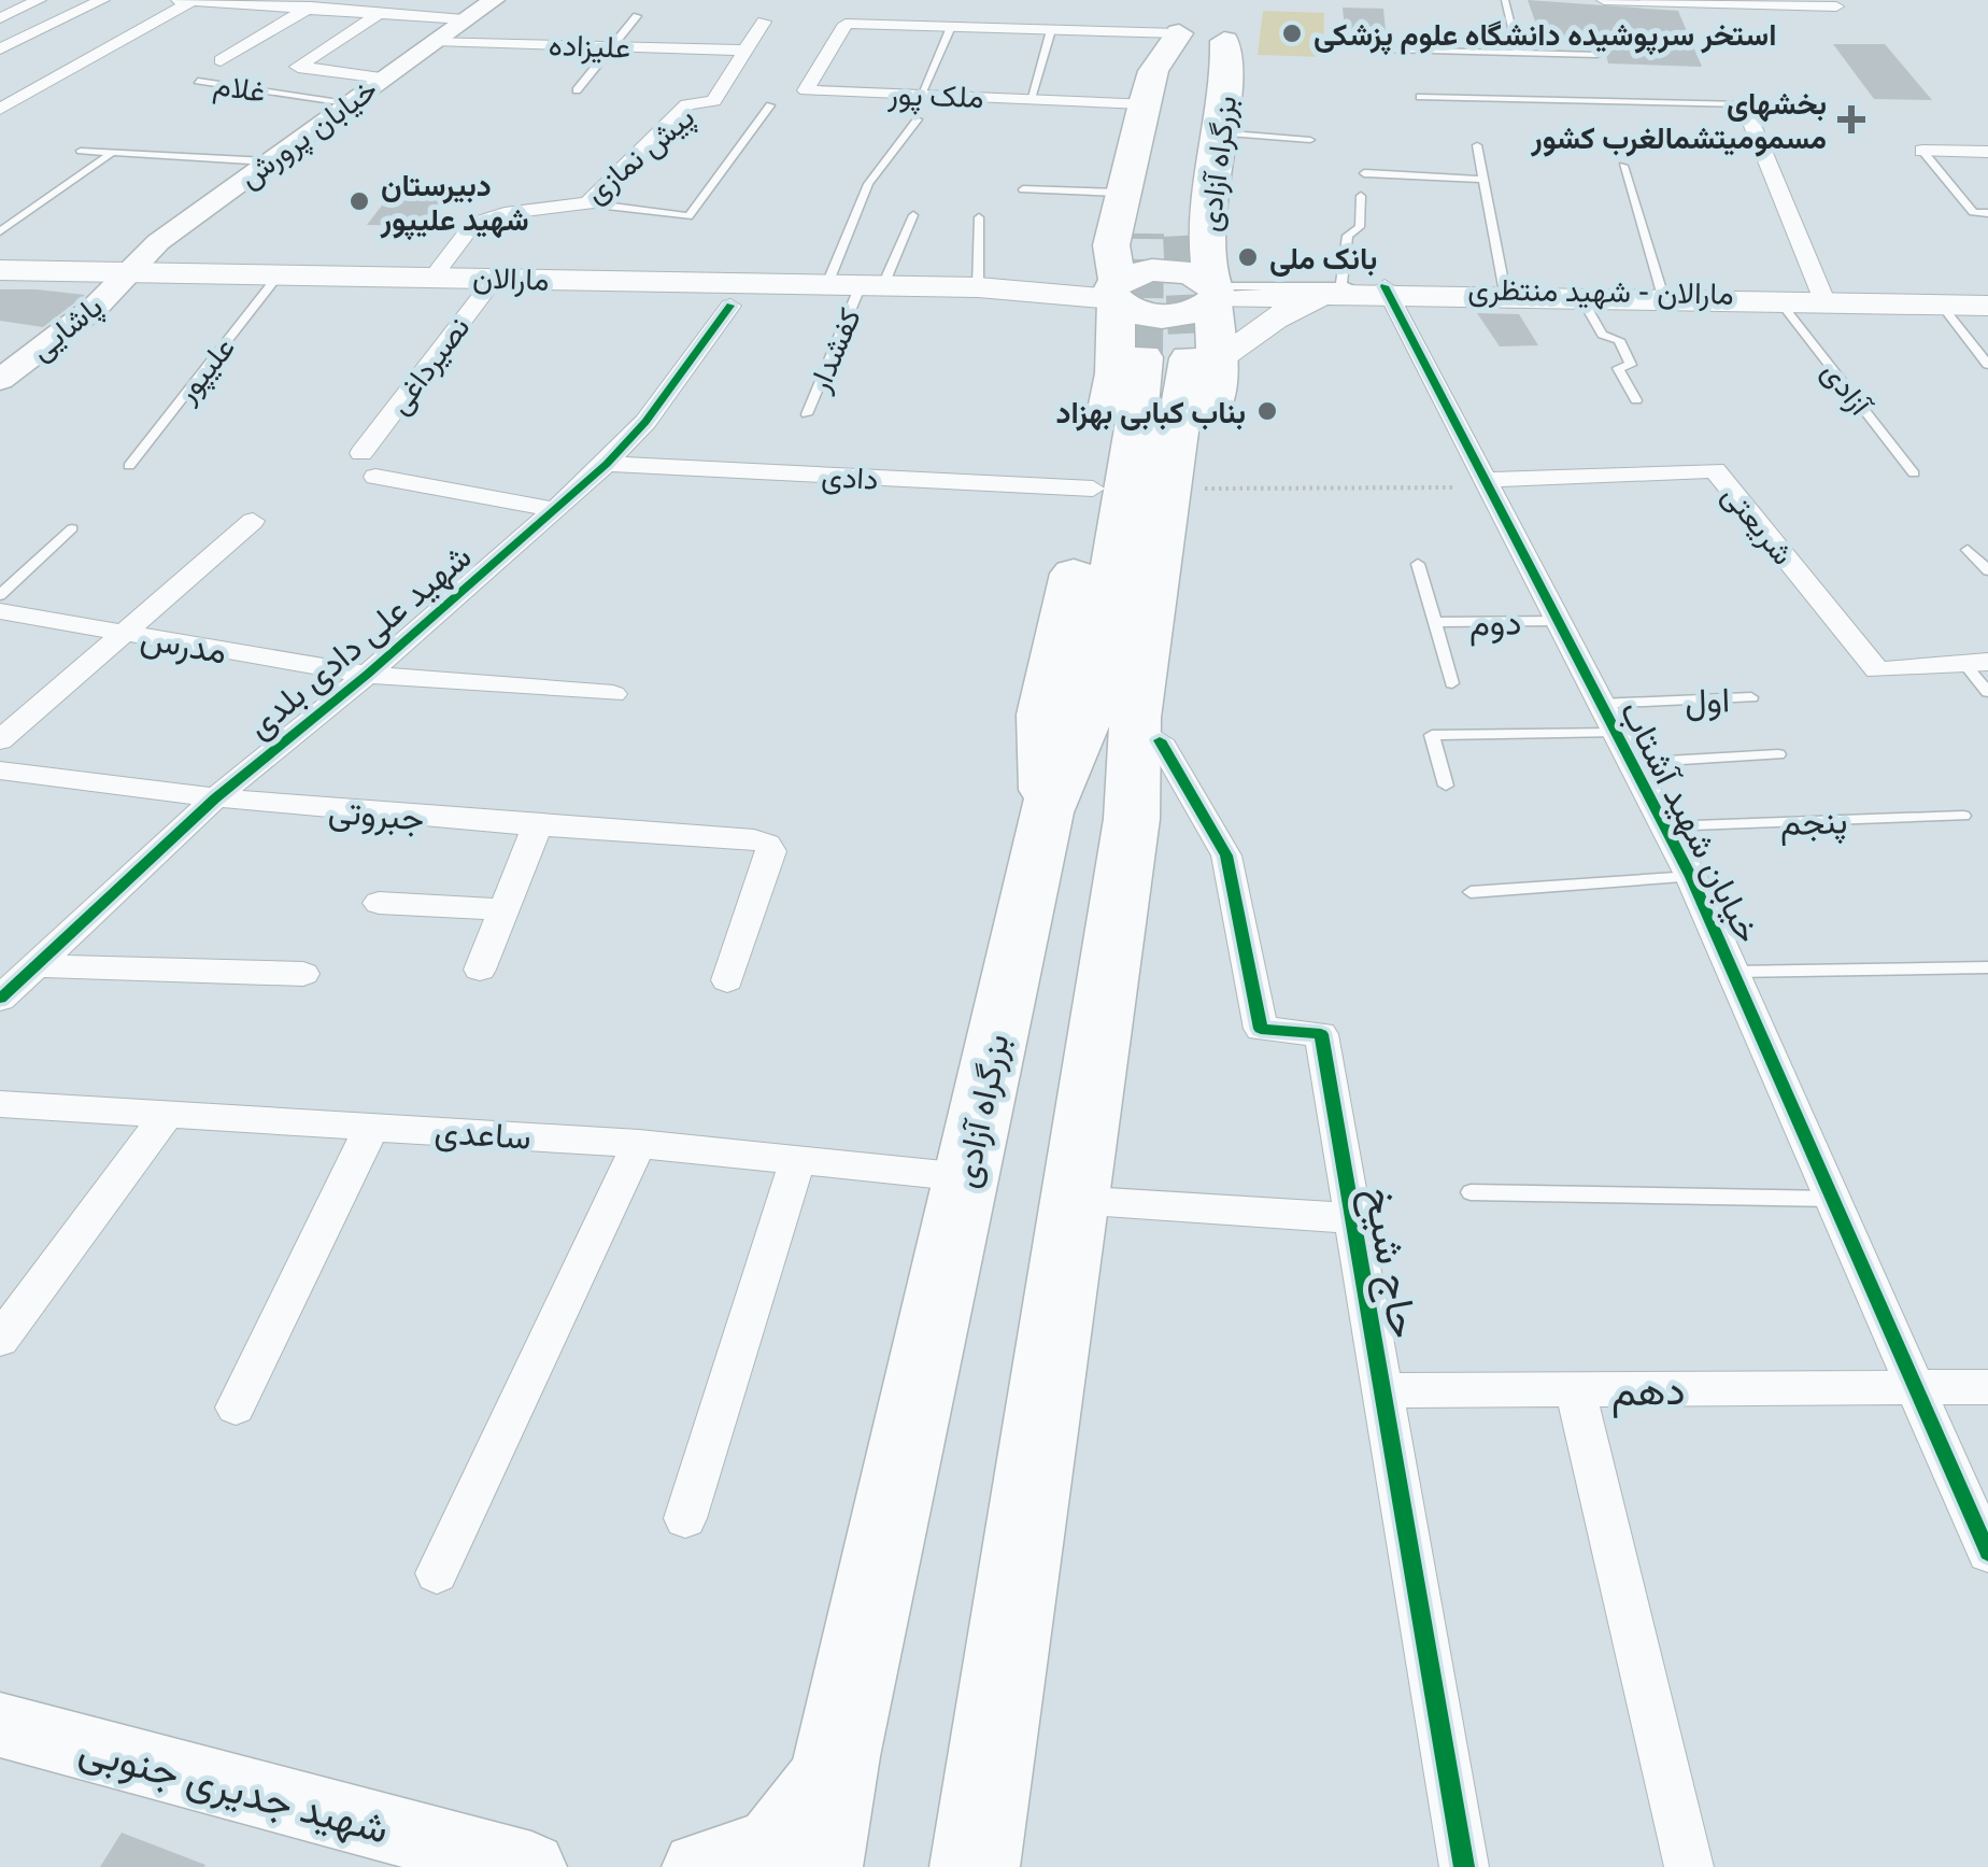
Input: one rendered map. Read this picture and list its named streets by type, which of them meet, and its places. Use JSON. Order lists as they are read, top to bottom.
{
  "streets": {
    "highway": ["بزرگراه آزادی"],
    "main road": [
      "خیابان پرورش",
      "مارالان",
      "مارالان - شهید منتظری",
      "پاشایی",
      "شهید جدیری جنوبی"
    ],
    "street": [
      "علیزاده",
      "ملک پور",
      "پیش نمازی",
      "نصیرداغی",
      "دادی",
      "شریعتی",
      "شهید علی دادی بلدی",
      "مدرس",
      "جبروتی",
      "خیابان شهید آشتاب",
      "ساعدی",
      "حاج شیخ",
      "دهم"
    ],
    "lane": [
      "غلام",
      "کفشدار",
      "علیپور",
      "آزادی",
      "دوم",
      "اول",
      "پنجم"
    ]
  },
  "crossings": [
    ["علیزاده", "خیابان پرورش"],
    ["علیزاده", "پیش نمازی"],
    ["غلام", "خیابان پرورش"],
    ["خیابان پرورش", "مارالان"],
    ["خیابان پرورش", "پاشایی"],
    ["پیش نمازی", "مارالان"],
    ["بزرگراه آزادی", "مارالان"],
    ["بزرگراه آزادی", "مارالان - شهید منتظری"],
    ["بزرگراه آزادی", "ساعدی"],
    ["مارالان", "مارالان - شهید منتظری"],
    ["مارالان", "پاشایی"],
    ["مارالان", "کفشدار"],
    ["مارالان", "نصیرداغی"],
    ["مارالان", "علیپور"],
    ["مارالان - شهید منتظری", "آزادی"],
    ["مارالان - شهید منتظری", "خیابان شهید آشتاب"],
    ["دادی", "شهید علی دادی بلدی"],
    ["شریعتی", "خیابان شهید آشتاب"],
    ["دوم", "خیابان شهید آشتاب"],
    ["شهید علی دادی بلدی", "مدرس"],
    ["شهید علی دادی بلدی", "جبروتی"],
    ["اول", "خیابان شهید آشتاب"],
    ["خیابان شهید آشتاب", "پنجم"],
    ["خیابان شهید آشتاب", "دهم"],
    ["حاج شیخ", "دهم"]
  ],
  "places": {
    "other": [
      "استخر سرپوشیده دانشگاه علوم پزشکی",
      "دبیرستان شهید علیپور",
      "بانک ملی",
      "بناب کبابی بهزاد"
    ],
    "health": ["بخشهای مسمومیتشمالغرب کشور"]
  }
}
